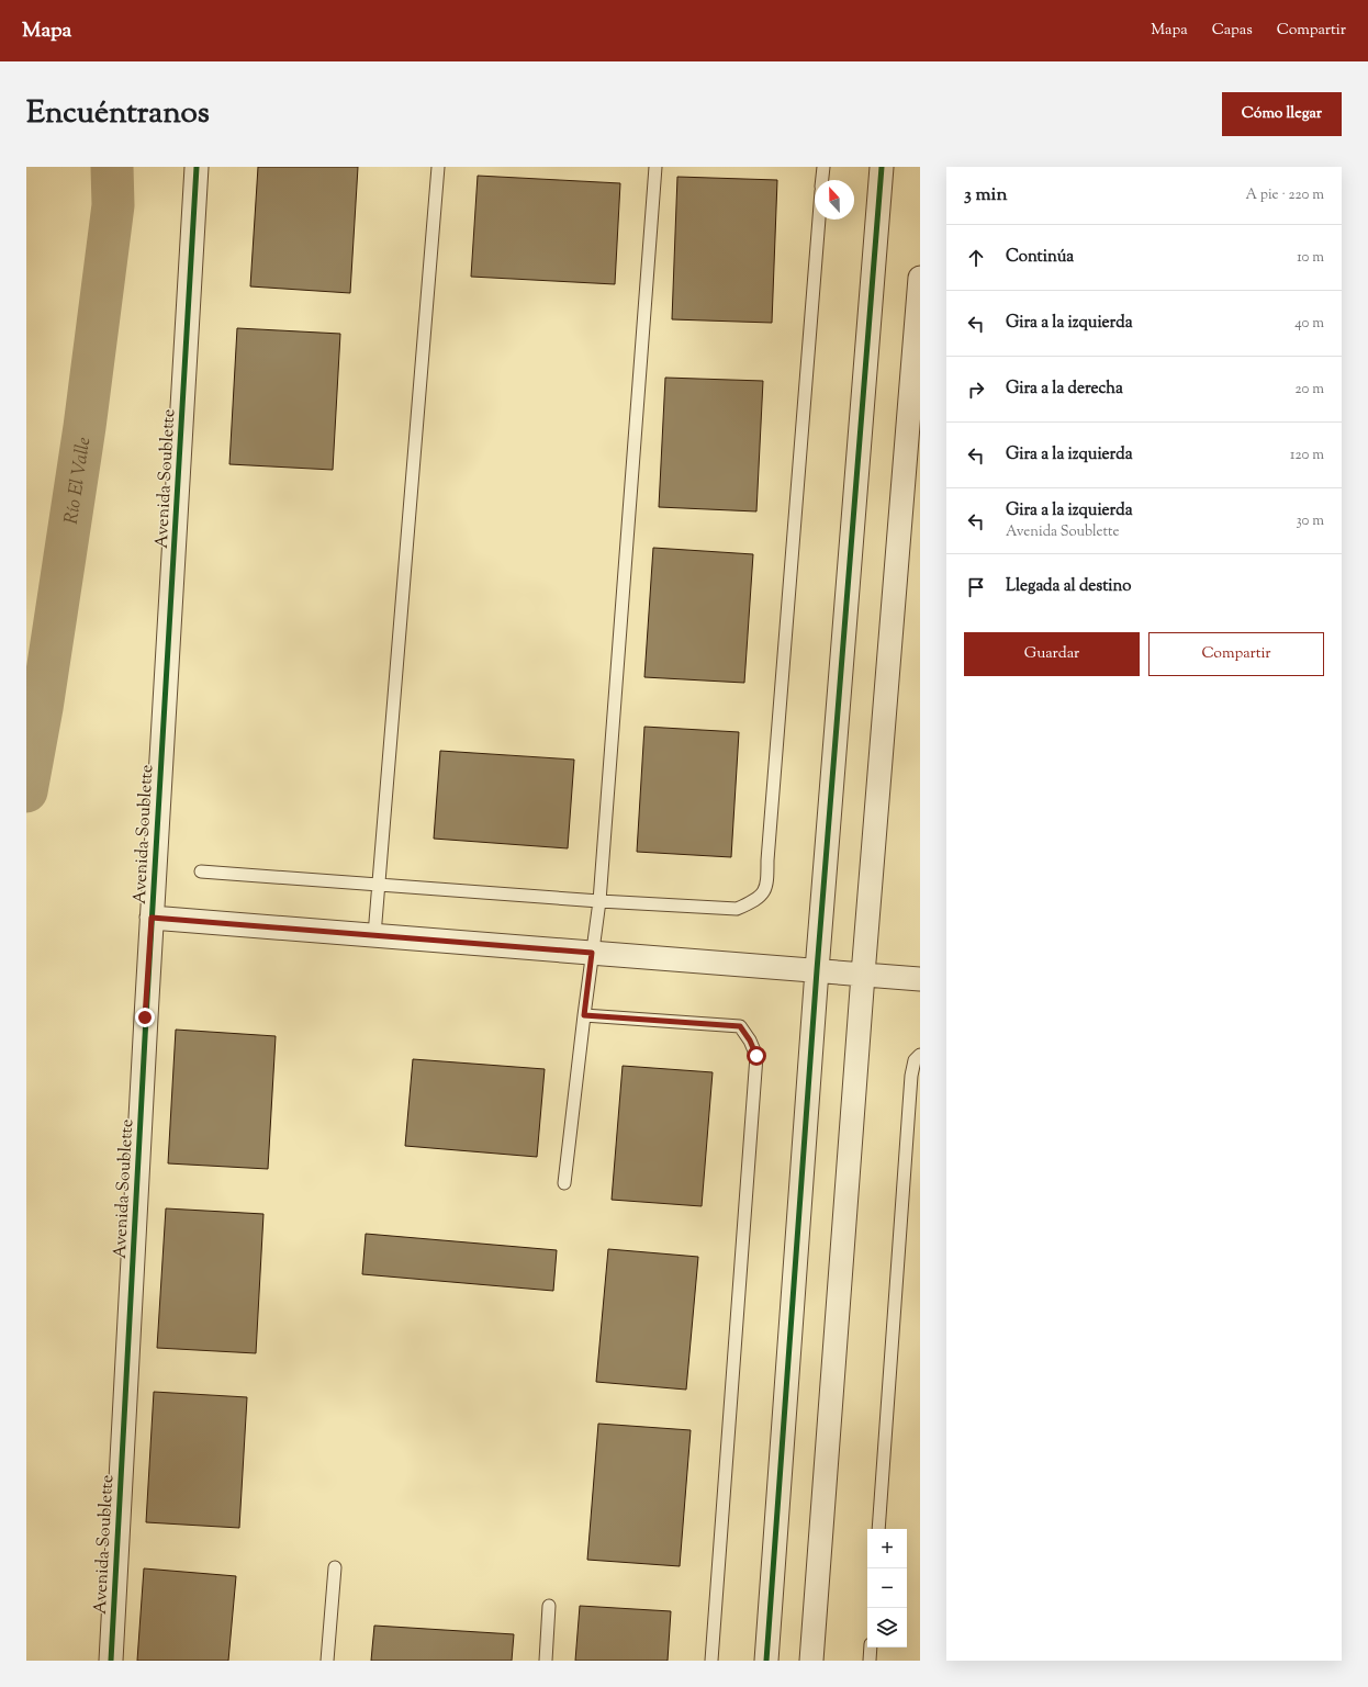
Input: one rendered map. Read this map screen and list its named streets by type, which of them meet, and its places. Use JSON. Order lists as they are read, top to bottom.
{
  "streets": {
    "street": ["Avenida Soublette"]
  },
  "water": ["Río El Valle"],
  "north": "top",
  "page": {
    "header": "Mapa",
    "nav": ["Mapa", "Capas", "Compartir"],
    "title": "Encuéntranos",
    "buttons": [
      "Cómo llegar",
      ["Guardar", "Compartir"]
    ],
    "heading": ["3 min", "A pie · 220 m"],
    "list": [
      ["Continúa", "10 m"],
      ["Gira a la izquierda", "40 m"],
      ["Gira a la derecha", "20 m"],
      ["Gira a la izquierda", "120 m"],
      ["Gira a la izquierda", "Avenida Soublette", "30 m"],
      "Llegada al destino"
    ],
    "map_buttons": ["+", "−"]
  }
}
